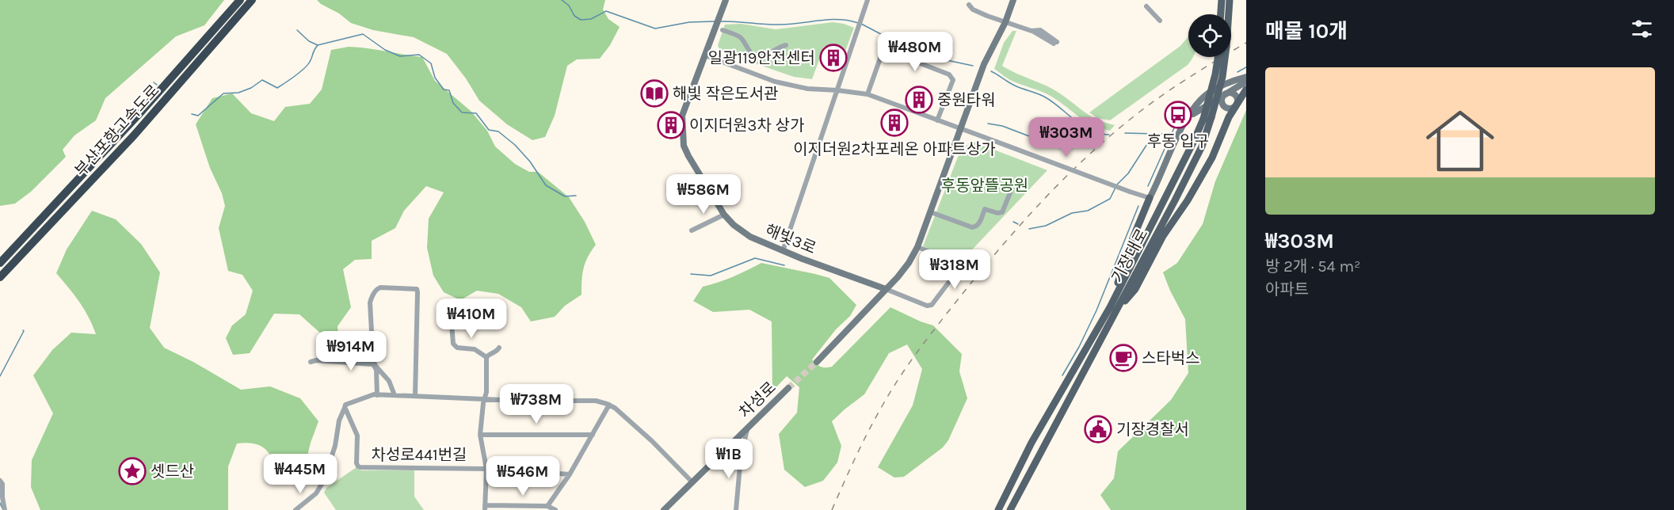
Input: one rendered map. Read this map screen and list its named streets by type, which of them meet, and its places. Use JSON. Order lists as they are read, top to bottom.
{
  "streets": {
    "highway": ["부산포항고속도로"],
    "main road": ["기장대로"],
    "street": ["해빛3로", "차성로", "차성로441번길"]
  },
  "parks": ["후동앞뜰공원"],
  "places": {
    "building": [
      "일광119안전센터",
      "중원타워",
      "이지더원2차포레온 아파트상가",
      "이지더원3차 상가"
    ],
    "library": ["해빛 작은도서관"],
    "bus stop": ["후동 입구"],
    "cafe": ["스타벅스"],
    "public building": ["기장경찰서"],
    "place": ["셋드산"]
  },
  "page": {
    "heading": "매물 10개",
    "price": [
      "₩480M",
      "₩303M",
      "₩586M",
      "₩318M",
      "₩410M",
      "₩914M",
      "₩738M",
      "₩1B",
      "₩445M",
      "₩546M"
    ],
    "list": [
      {
        "name": "₩303M",
        "note": "방 2개 · 54 m² · 아파트"
      }
    ]
  }
}
